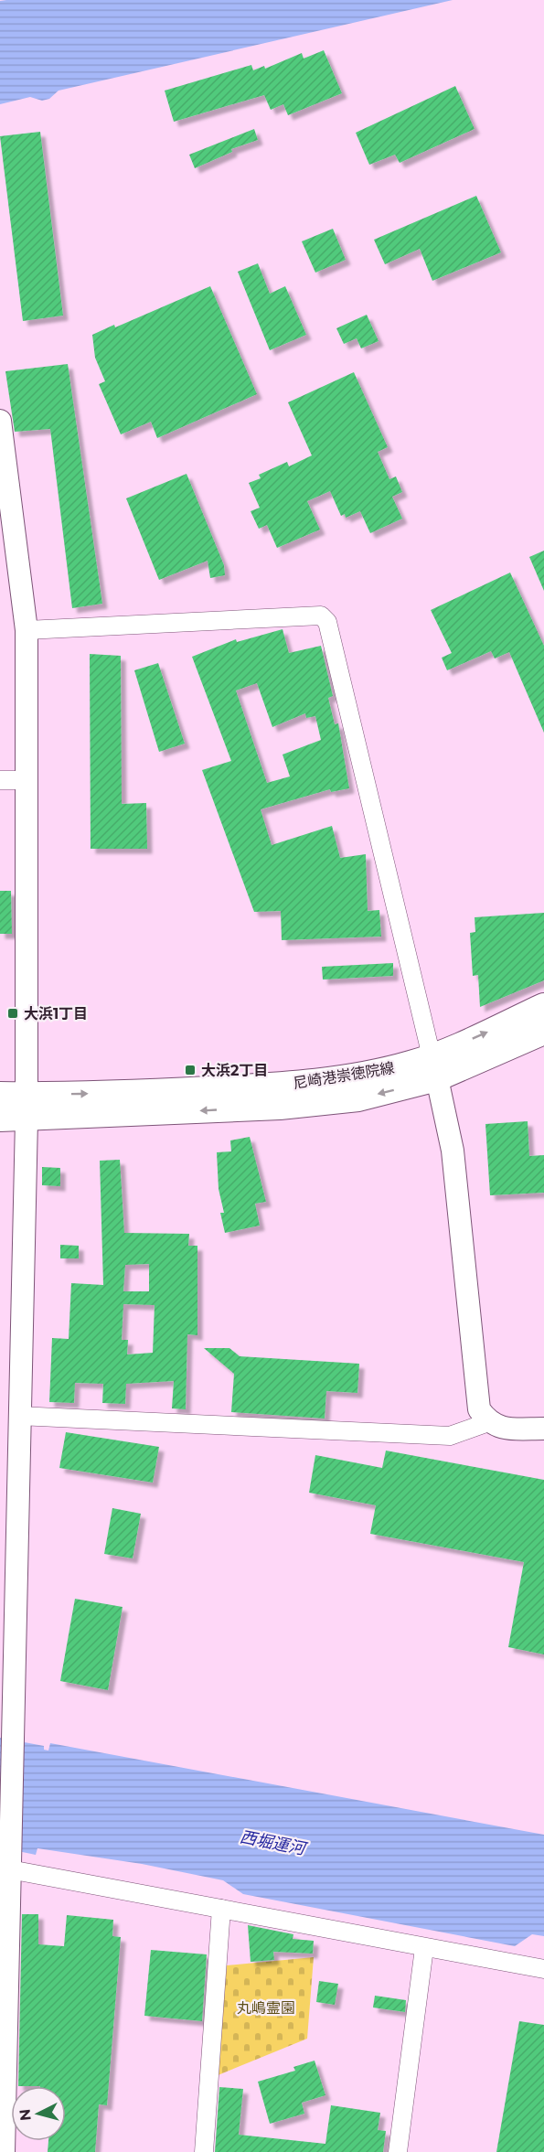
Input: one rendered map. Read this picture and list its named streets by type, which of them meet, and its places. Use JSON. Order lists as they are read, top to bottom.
{
  "streets": {
    "main road": ["尼崎港崇徳院線"]
  },
  "water": ["西堀運河"],
  "parks": ["丸嶋霊園"],
  "places": {
    "transit": ["大浜1丁目", "大浜2丁目"]
  },
  "north": "left"
}
